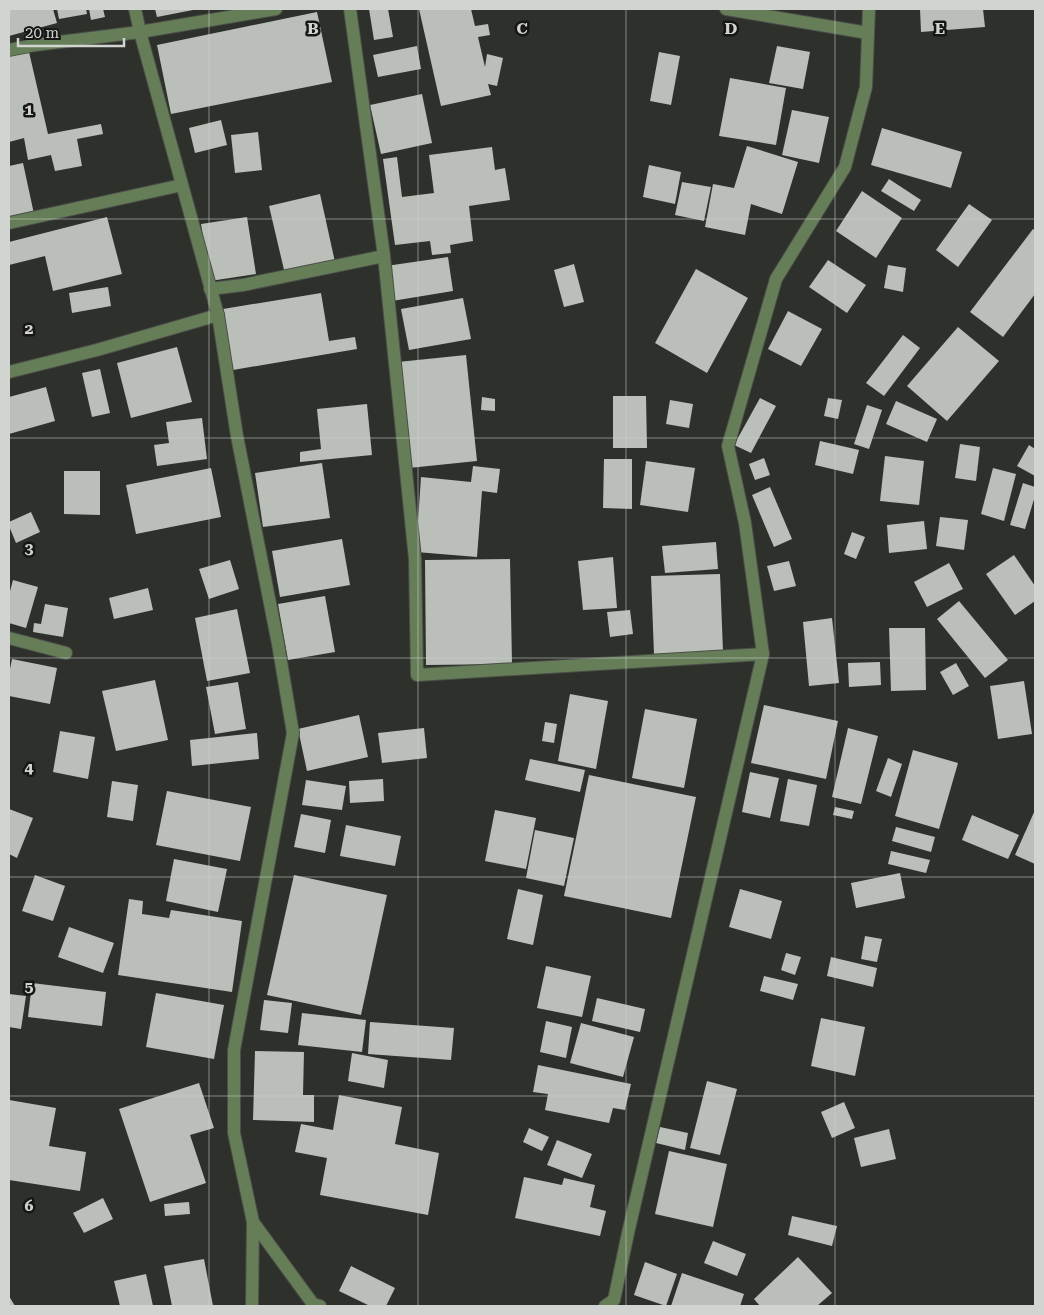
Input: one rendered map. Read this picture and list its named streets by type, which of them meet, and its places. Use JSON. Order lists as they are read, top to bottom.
{
  "scale_bar": "20 m",
  "grid": {
    "columns": [
      "B",
      "C",
      "D",
      "E"
    ],
    "rows": [
      "1",
      "2",
      "3",
      "4",
      "5",
      "6"
    ]
  }
}
